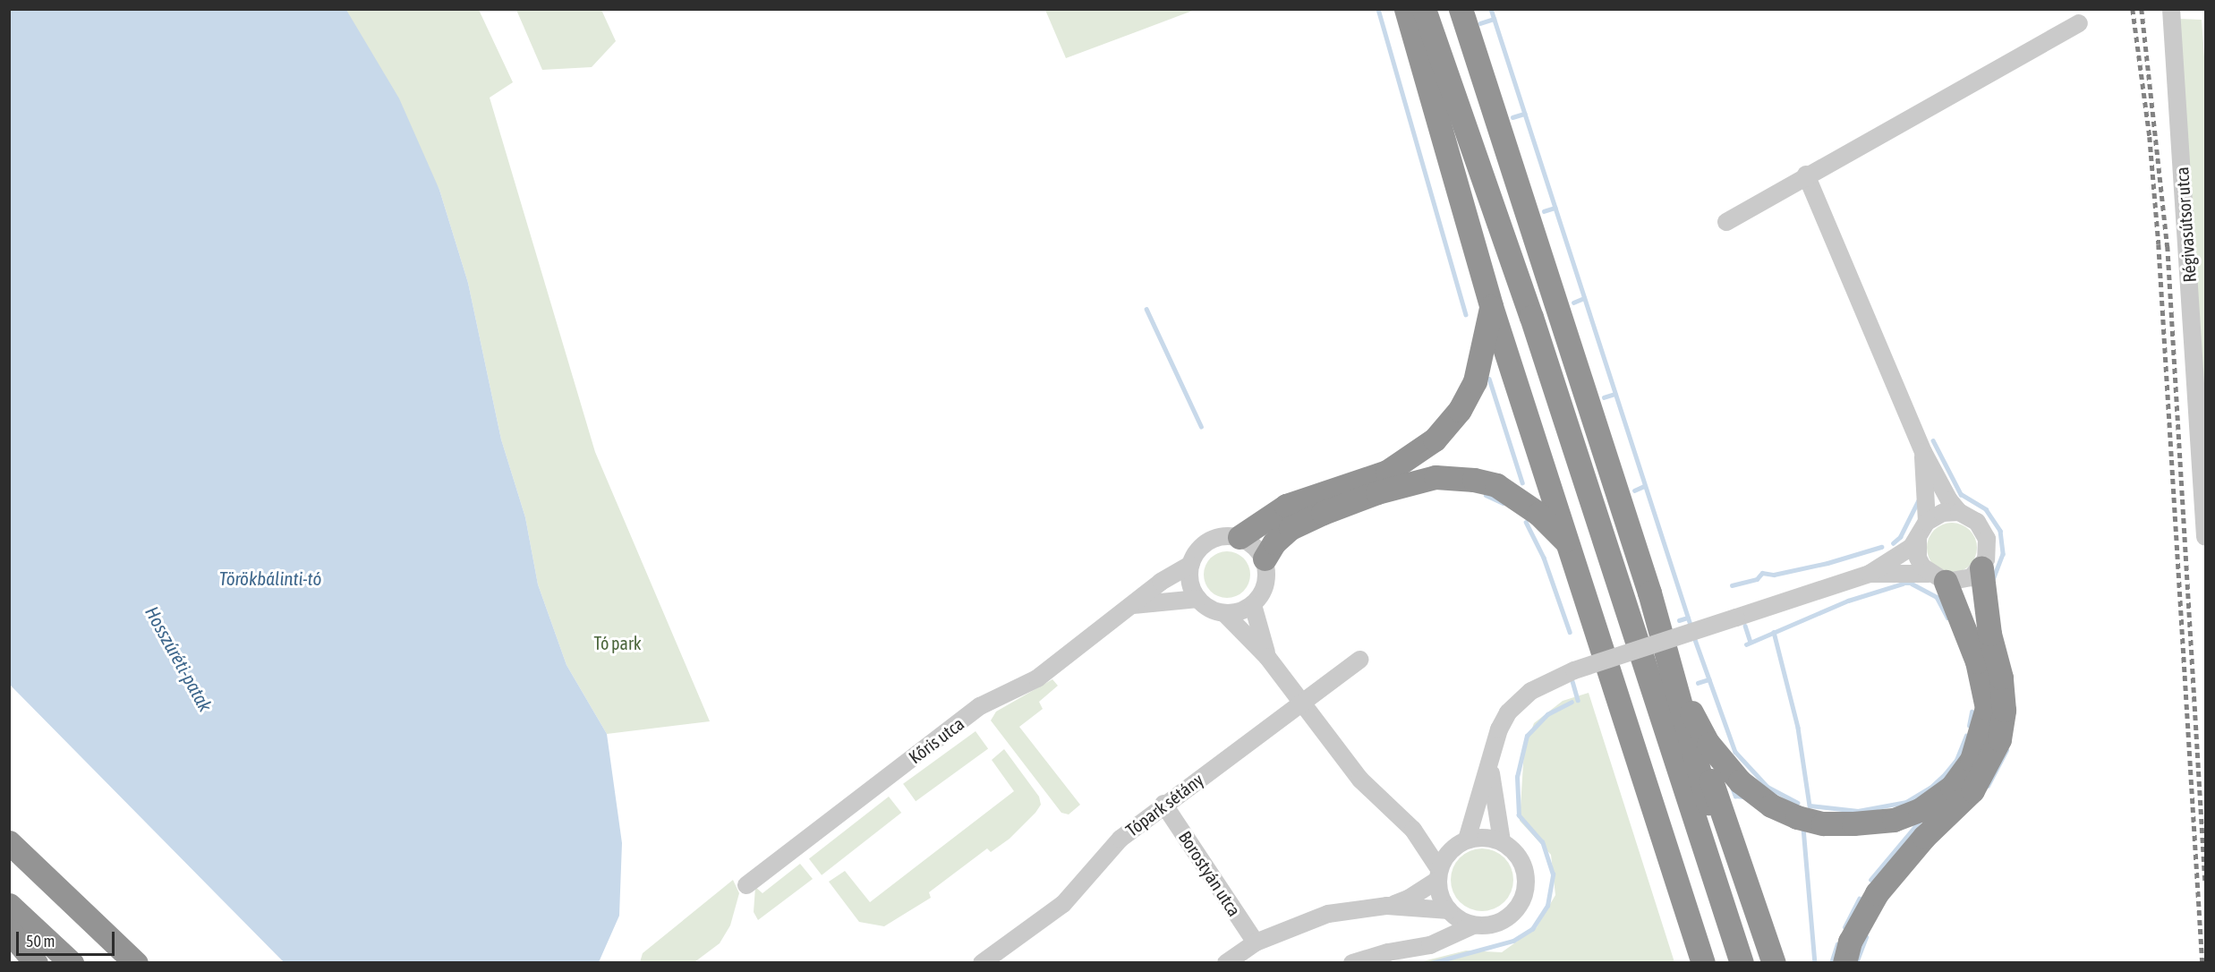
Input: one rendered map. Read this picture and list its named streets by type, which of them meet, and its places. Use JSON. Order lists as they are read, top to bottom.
{
  "streets": {
    "street": [
      "Régivasútsor utca",
      "Kőris utca",
      "Tópark sétány",
      "Borostyán utca"
    ]
  },
  "crossings": [
    ["Tópark sétány", "Borostyán utca"]
  ],
  "water": ["Törökbálinti-tó", "Hosszúréti-patak"],
  "parks": ["Tó park"],
  "scale_bar": "50 m"
}
